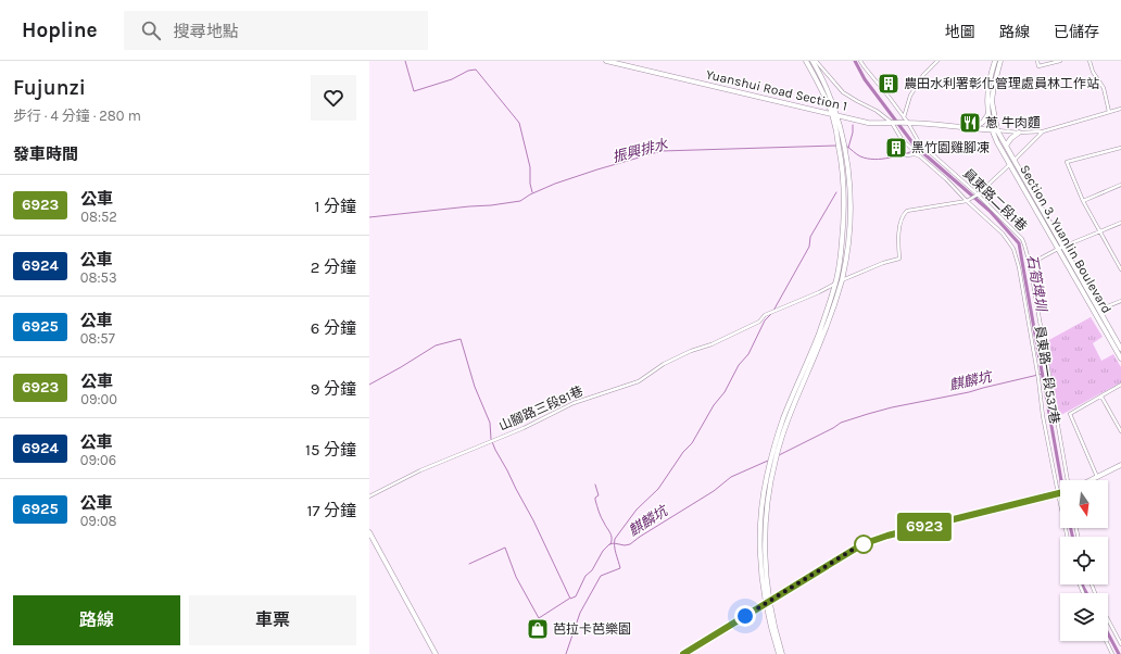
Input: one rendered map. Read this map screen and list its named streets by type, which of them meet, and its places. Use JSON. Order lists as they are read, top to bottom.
{
  "streets": {
    "street": [
      "Yuanshui Road Section 1",
      "員東路二段1巷",
      "Section 3, Yuanlin Boulevard",
      "員東路一段537巷",
      "山腳路三段81巷"
    ]
  },
  "crossings": [
    ["Yuanshui Road Section 1", "員東路二段1巷"],
    ["Yuanshui Road Section 1", "Section 3, Yuanlin Boulevard"],
    ["Yuanshui Road Section 1", "員東路一段537巷"],
    ["員東路一段537巷", "山腳路三段81巷"]
  ],
  "water": ["振興排水", "石筍埤圳", "麒麟坑"],
  "places": {
    "building": ["農田水利署彰化管理處員林工作站", "黑竹園雞腳凍"],
    "restaurant": ["蔥 牛肉麵"],
    "shop": ["芭拉卡芭樂園"]
  },
  "lines": ["bus line 6923"],
  "north": "bottom",
  "page": {
    "header": "Hopline",
    "search": "搜尋地點",
    "nav": ["地圖", "路線", "已儲存"],
    "heading": [
      ["Fujunzi", "步行 · 4 分鐘 · 280 m"],
      "發車時間"
    ],
    "on_map": "6923",
    "list": [
      {
        "mark": "6923",
        "name": "公車",
        "note": "08:52",
        "value": "1 分鐘"
      },
      {
        "mark": "6924",
        "name": "公車",
        "note": "08:53",
        "value": "2 分鐘"
      },
      {
        "mark": "6925",
        "name": "公車",
        "note": "08:57",
        "value": "6 分鐘"
      },
      {
        "mark": "6923",
        "name": "公車",
        "note": "09:00",
        "value": "9 分鐘"
      },
      {
        "mark": "6924",
        "name": "公車",
        "note": "09:06",
        "value": "15 分鐘"
      },
      {
        "mark": "6925",
        "name": "公車",
        "note": "09:08",
        "value": "17 分鐘"
      }
    ],
    "buttons": ["路線", "車票"]
  }
}
